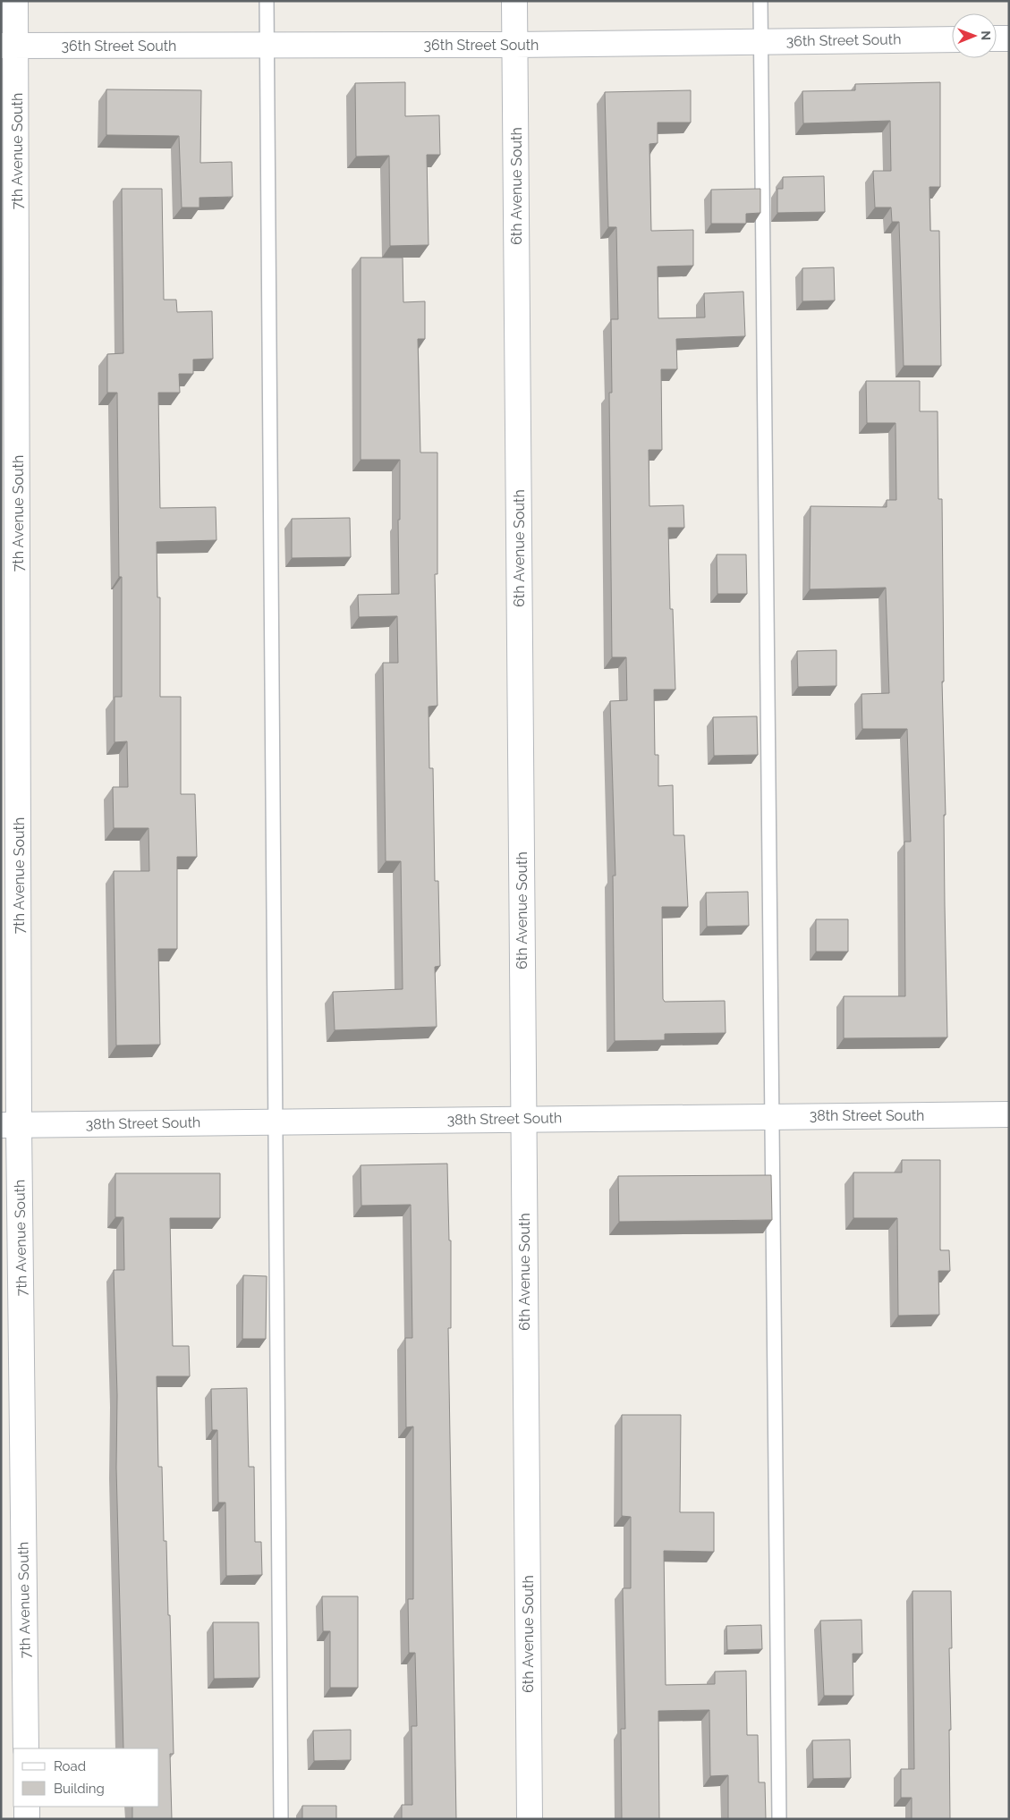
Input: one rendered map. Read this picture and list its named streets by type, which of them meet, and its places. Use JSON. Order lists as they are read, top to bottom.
{
  "streets": {
    "street": [
      "36th Street South",
      "7th Avenue South",
      "6th Avenue South",
      "38th Street South"
    ]
  },
  "crossings": [
    ["36th Street South", "7th Avenue South"],
    ["36th Street South", "6th Avenue South"],
    ["7th Avenue South", "38th Street South"],
    ["6th Avenue South", "38th Street South"]
  ],
  "legend": ["Road", "Building"],
  "north": "right"
}
